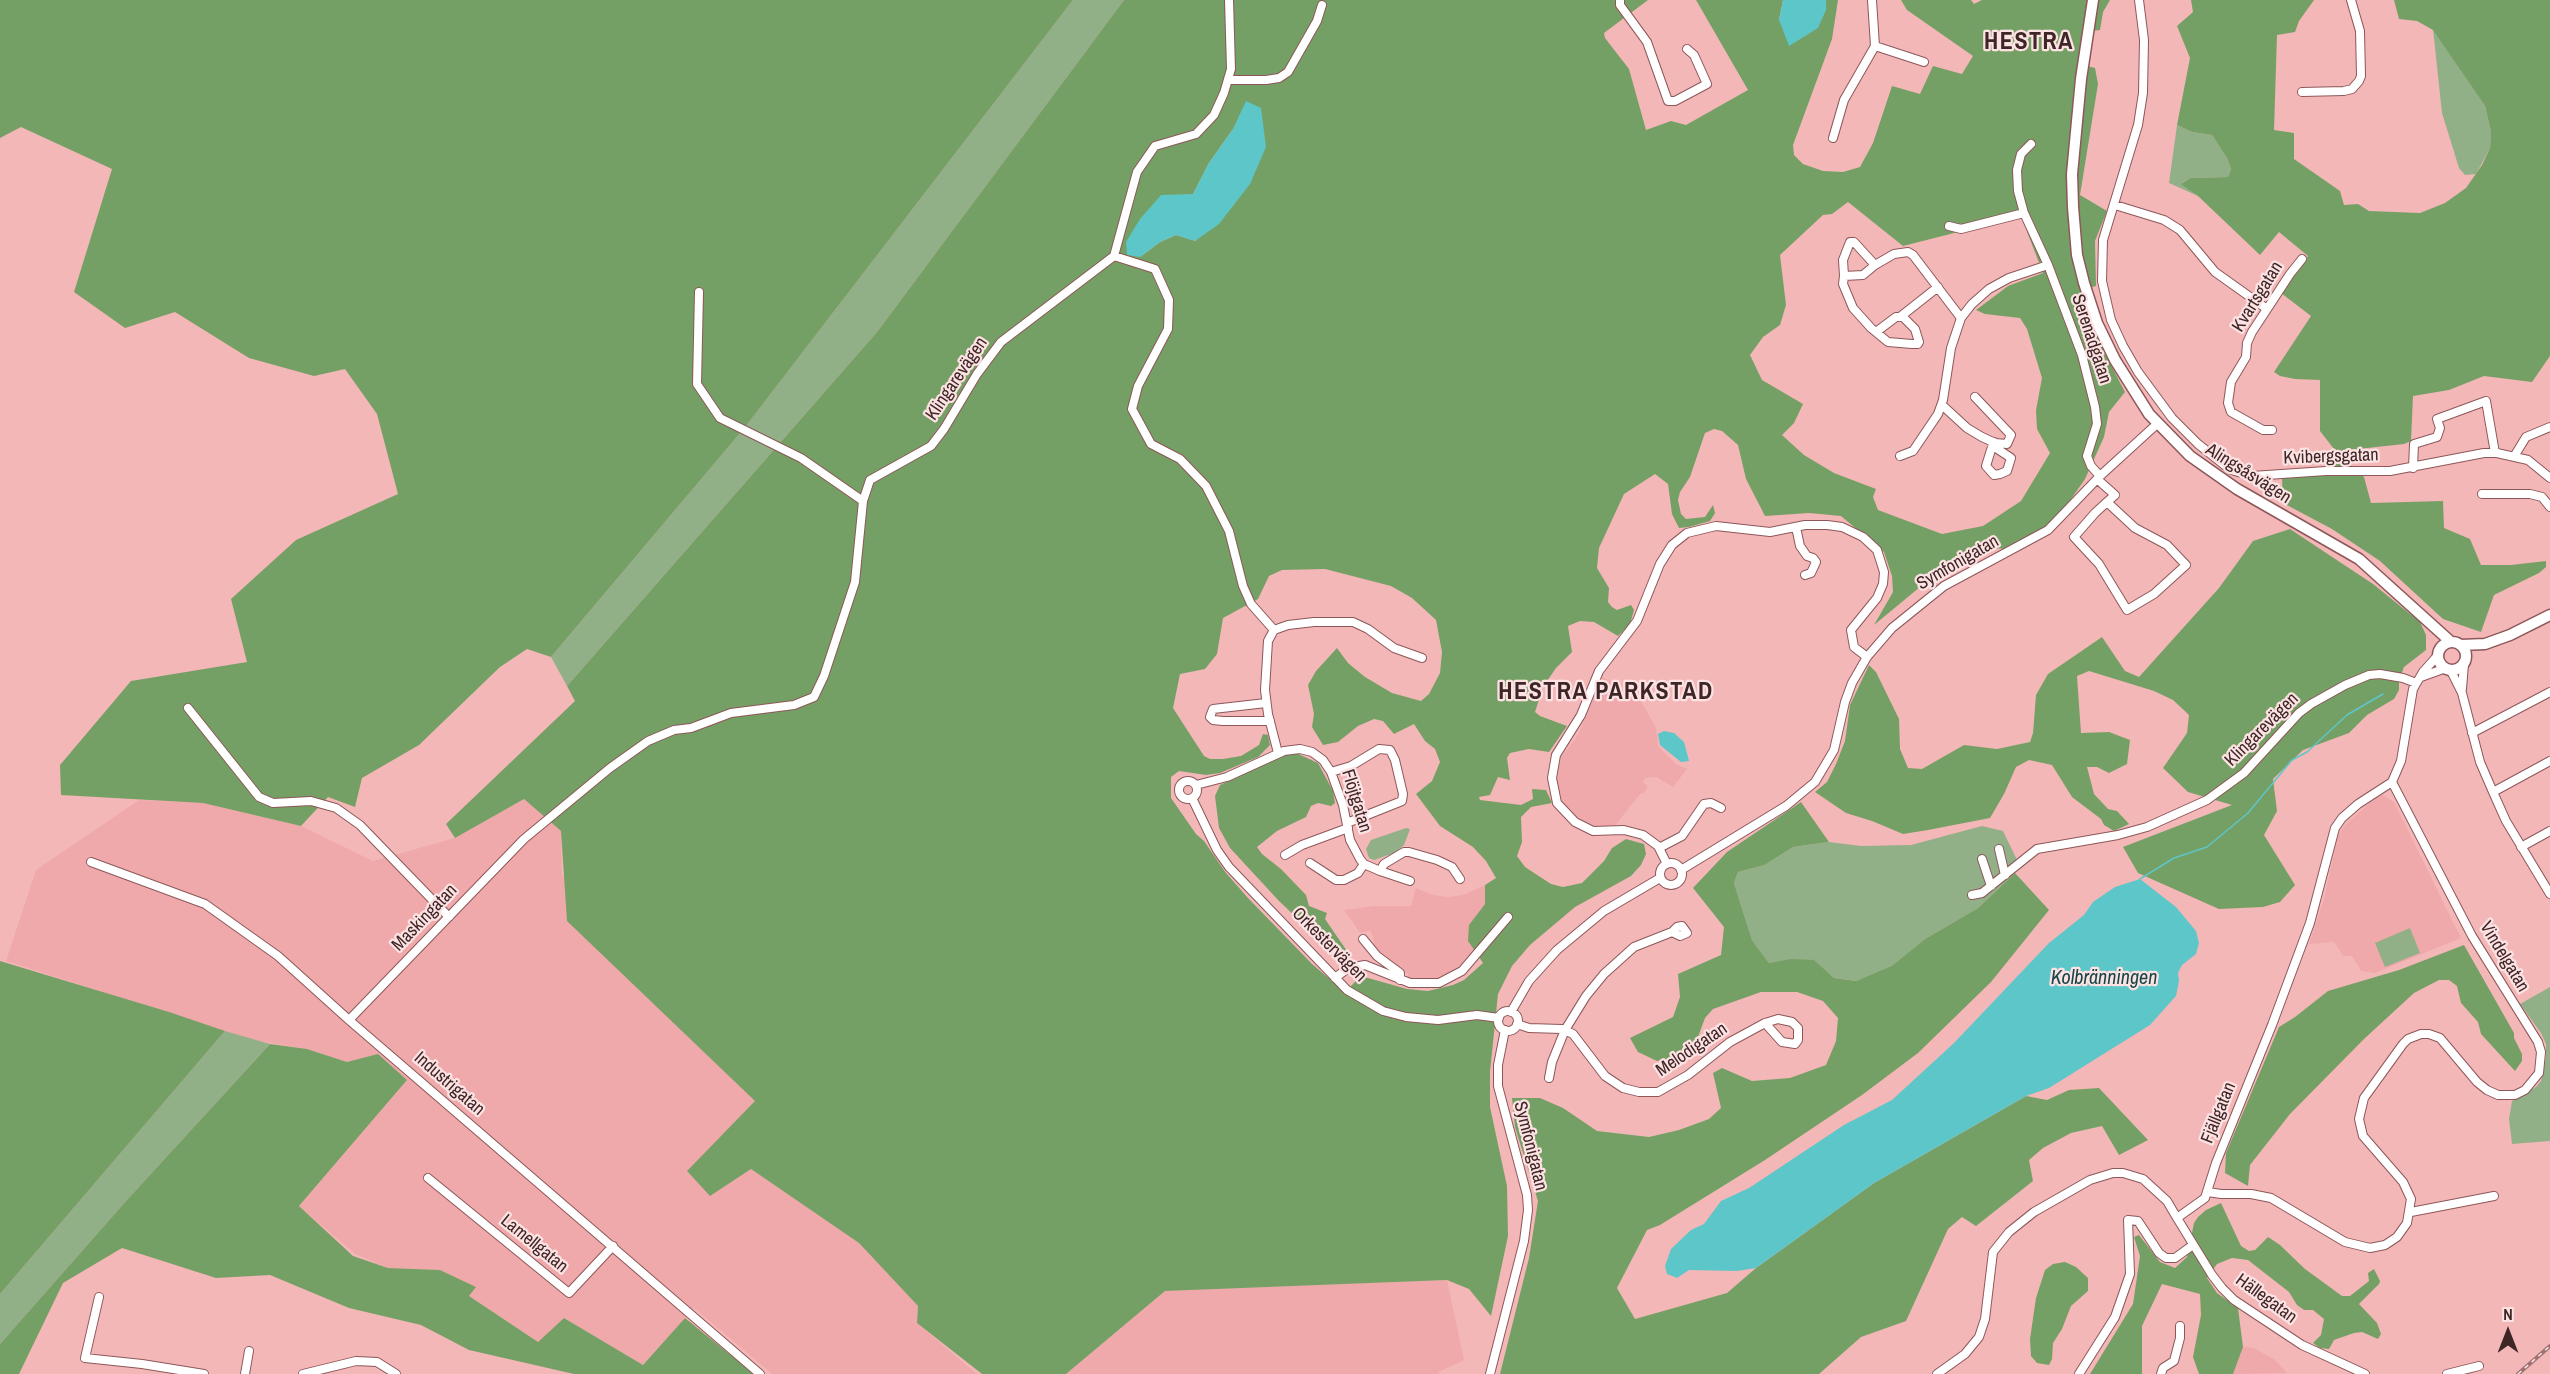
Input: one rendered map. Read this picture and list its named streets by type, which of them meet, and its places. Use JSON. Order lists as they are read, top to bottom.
{
  "streets": {
    "main road": ["Alingsåsvägen"],
    "street": [
      "Kvartsgatan",
      "Serenadgatan",
      "Klingarevägen",
      "Kvibergsgatan",
      "Symfonigatan",
      "Flöjtgatan",
      "Maskingatan",
      "Orkestervägen",
      "Vindelgatan",
      "Melodigatan",
      "Industrigatan",
      "Fjällgatan",
      "Lamellgatan",
      "Hällegatan"
    ]
  },
  "crossings": [
    ["Serenadgatan", "Symfonigatan"],
    ["Klingarevägen", "Maskingatan"],
    ["Alingsåsvägen", "Symfonigatan"],
    ["Symfonigatan", "Orkestervägen"],
    ["Flöjtgatan", "Orkestervägen"],
    ["Maskingatan", "Industrigatan"],
    ["Vindelgatan", "Fjällgatan"],
    ["Industrigatan", "Lamellgatan"]
  ],
  "districts": ["HESTRA", "HESTRA PARKSTAD"],
  "water": ["Kolbränningen"],
  "north": "top"
}
